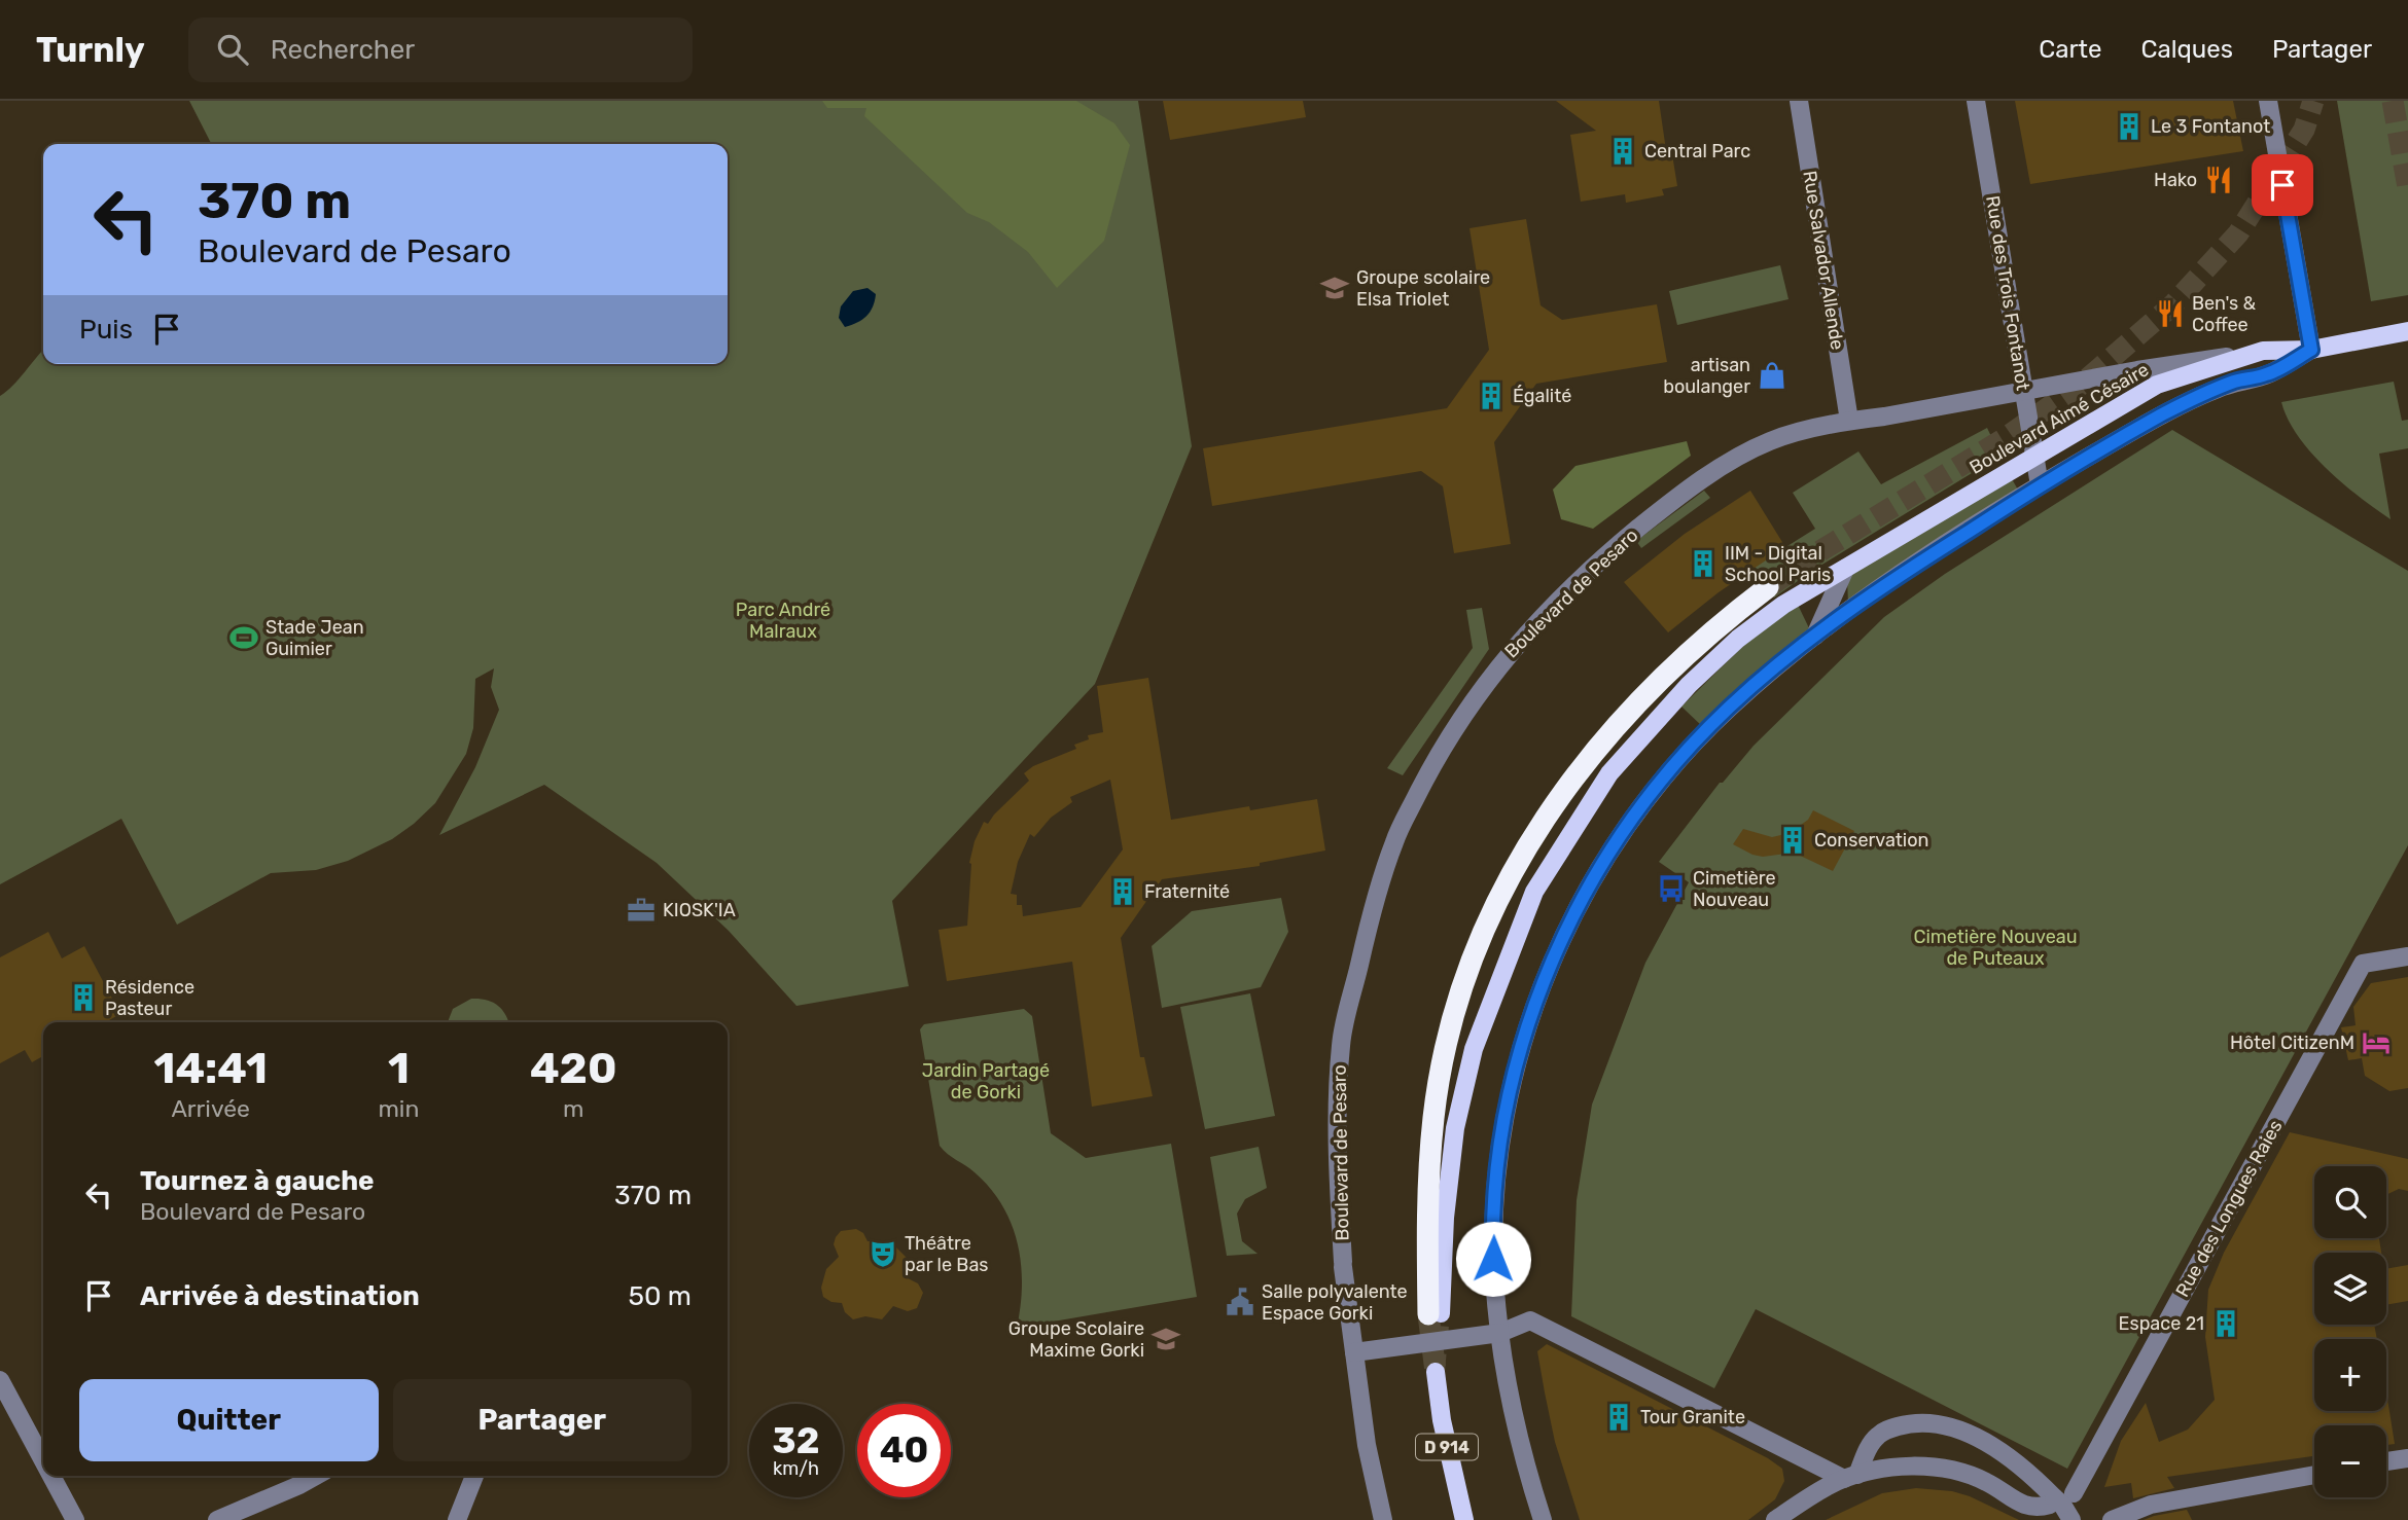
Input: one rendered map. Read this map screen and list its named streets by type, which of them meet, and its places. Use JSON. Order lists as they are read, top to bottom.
{
  "streets": {
    "main road": ["Boulevard Aimé Césaire", "D 914"],
    "street": [
      "Rue Salvador Allende",
      "Rue des Trois Fontanot",
      "Boulevard de Pesaro",
      "Rue des Longues Raies"
    ]
  },
  "crossings": [
    ["Rue Salvador Allende", "Boulevard de Pesaro"],
    ["Rue des Trois Fontanot", "Boulevard Aimé Césaire"],
    ["Rue des Trois Fontanot", "Boulevard de Pesaro"],
    ["Boulevard Aimé Césaire", "Boulevard de Pesaro"]
  ],
  "parks": ["Parc André Malraux", "Cimetière Nouveau de Puteaux", "Jardin Partagé de Gorki"],
  "places": {
    "building": [
      "Le 3 Fontanot",
      "Central Parc",
      "Égalité",
      "IIM - Digital School Paris",
      "Conservation",
      "Fraternité",
      "Résidence Pasteur",
      "Espace 21",
      "Tour Granite"
    ],
    "restaurant": ["Hako", "Ben's & Coffee"],
    "school or university": ["Groupe scolaire Elsa Triolet", "Groupe Scolaire Maxime Gorki"],
    "shop": ["artisan boulanger"],
    "sports": ["Stade Jean Guimier"],
    "bus stop": ["Cimetière Nouveau"],
    "office": ["KIOSK'IA"],
    "hotel": ["Hôtel CitizenM"],
    "theatre": ["Théâtre par le Bas"],
    "public building": ["Salle polyvalente Espace Gorki"]
  },
  "page": {
    "header": "Turnly",
    "search": "Rechercher",
    "nav": ["Carte", "Calques", "Partager"],
    "turn": ["370 m", "Boulevard de Pesaro"],
    "then": "Puis",
    "eta": [
      "14:41",
      "Arrivée",
      "1",
      "min",
      "420",
      "m"
    ],
    "list": [
      {
        "name": "Tournez à gauche",
        "note": "Boulevard de Pesaro",
        "value": "370 m"
      },
      {
        "name": "Arrivée à destination",
        "value": "50 m"
      }
    ],
    "map_buttons": ["+", "−"],
    "buttons": ["Quitter", "Partager"],
    "speed": "32 km/h",
    "limit": "40"
  }
}
